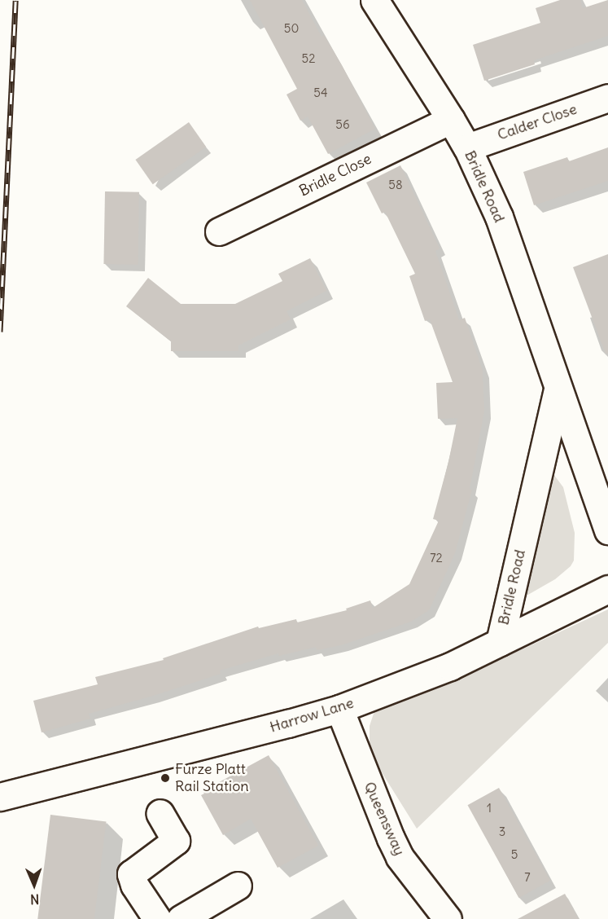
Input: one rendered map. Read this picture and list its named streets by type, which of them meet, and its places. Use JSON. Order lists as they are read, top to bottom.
{
  "streets": {
    "street": [
      "Calder Close",
      "Bridle Close",
      "Bridle Road",
      "Harrow Lane",
      "Queensway"
    ]
  },
  "crossings": [
    ["Calder Close", "Bridle Road"],
    ["Bridle Close", "Bridle Road"],
    ["Bridle Road", "Harrow Lane"],
    ["Harrow Lane", "Queensway"]
  ],
  "places": ["Furze Platt Rail Station"],
  "house_numbers": [
    "50",
    "52",
    "54",
    "56",
    "58",
    "72",
    "1",
    "3",
    "5",
    "7"
  ],
  "north": "bottom"
}
